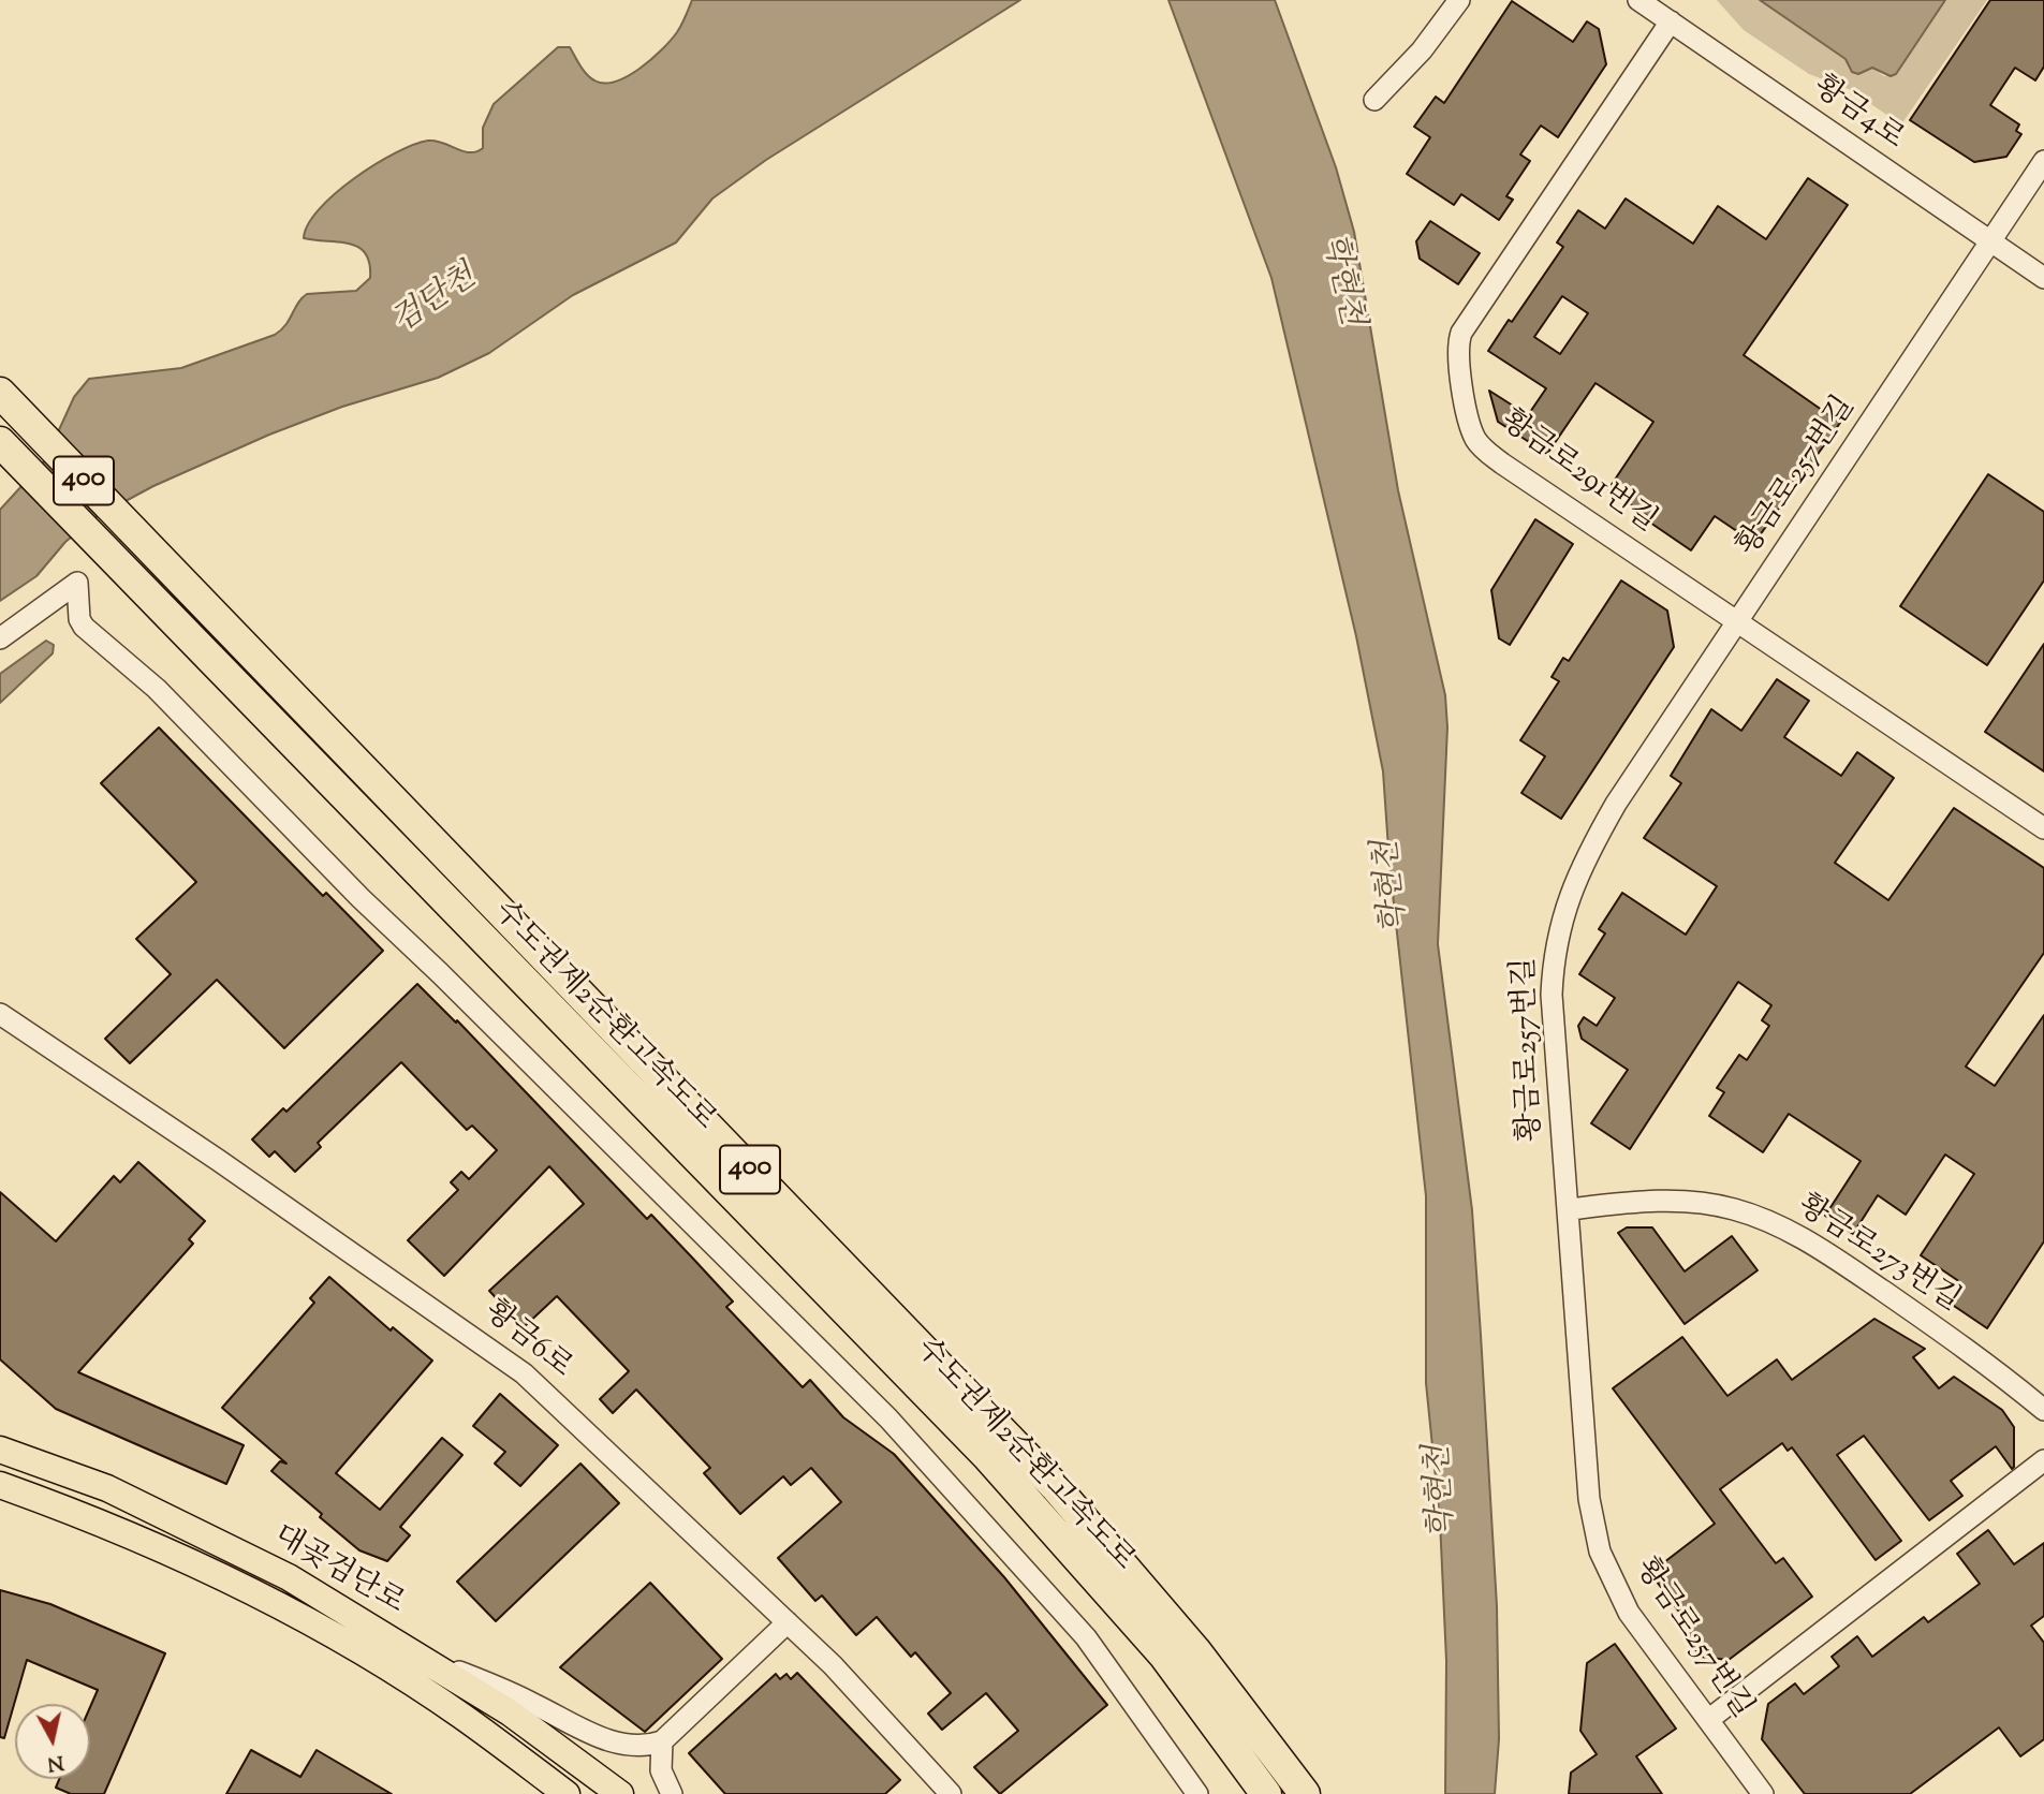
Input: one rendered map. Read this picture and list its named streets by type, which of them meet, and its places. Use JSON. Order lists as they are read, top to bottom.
{
  "streets": {
    "highway": ["400", "수도권제2순환고속도로"],
    "main road": ["대곶검단로"],
    "street": [
      "황금4로",
      "황금로291번길",
      "황금로257번길",
      "황금로273번길",
      "황금6로"
    ]
  },
  "crossings": [
    ["황금4로", "황금로291번길"],
    ["황금4로", "황금로257번길"],
    ["황금로291번길", "황금로257번길"],
    ["황금로257번길", "황금로273번길"]
  ],
  "water": ["학현천", "검단천"],
  "north": "bottom"
}
